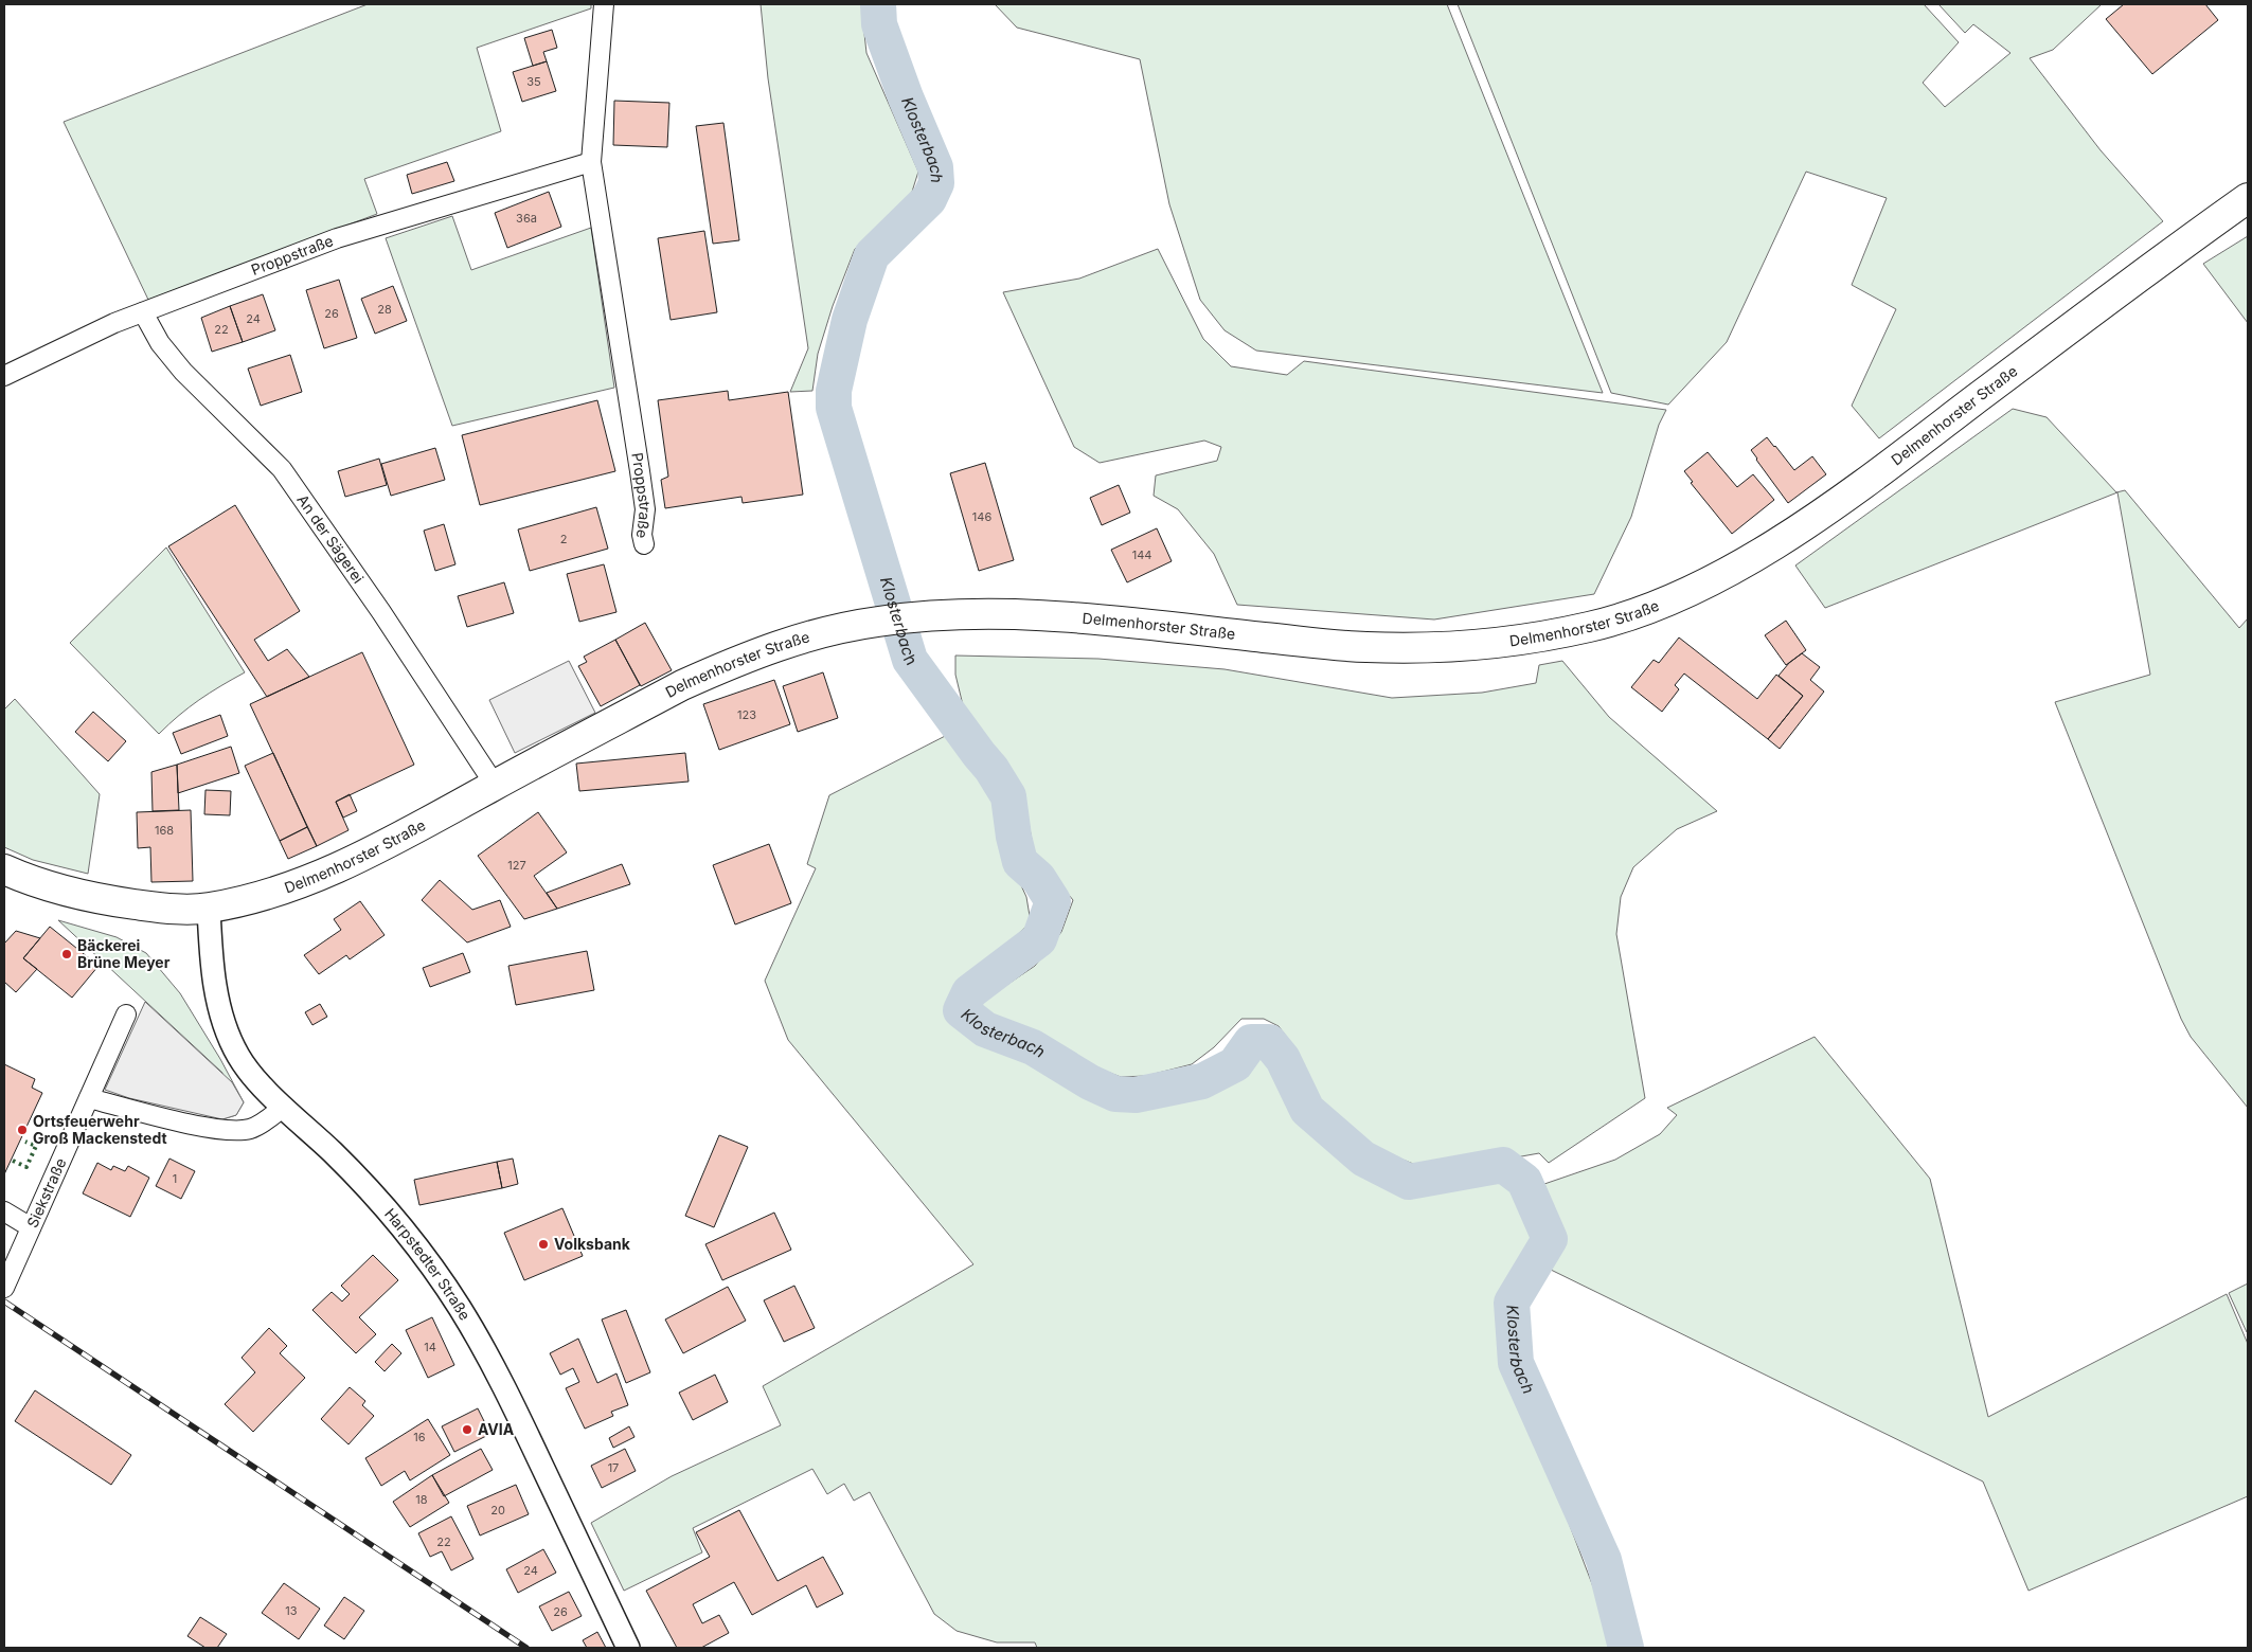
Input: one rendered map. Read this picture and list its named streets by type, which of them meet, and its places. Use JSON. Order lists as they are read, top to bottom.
{
  "streets": {
    "main road": ["Delmenhorster Straße"],
    "street": [
      "Proppstraße",
      "An der Sägerei",
      "Siekstraße",
      "Harpstedter Straße"
    ]
  },
  "crossings": [
    ["Proppstraße", "An der Sägerei"],
    ["Delmenhorster Straße", "An der Sägerei"],
    ["Delmenhorster Straße", "Harpstedter Straße"]
  ],
  "water": ["Klosterbach"],
  "places": [
    "Bäckerei Brüne Meyer",
    "Ortsfeuerwehr Groß Mackenstedt",
    "Volksbank",
    "AVIA"
  ],
  "house_numbers": [
    "35",
    "36a",
    "28",
    "26",
    "24",
    "22",
    "146",
    "2",
    "144",
    "123",
    "168",
    "127",
    "1",
    "14",
    "16",
    "17",
    "18",
    "20",
    "22",
    "24",
    "13",
    "26"
  ]
}
